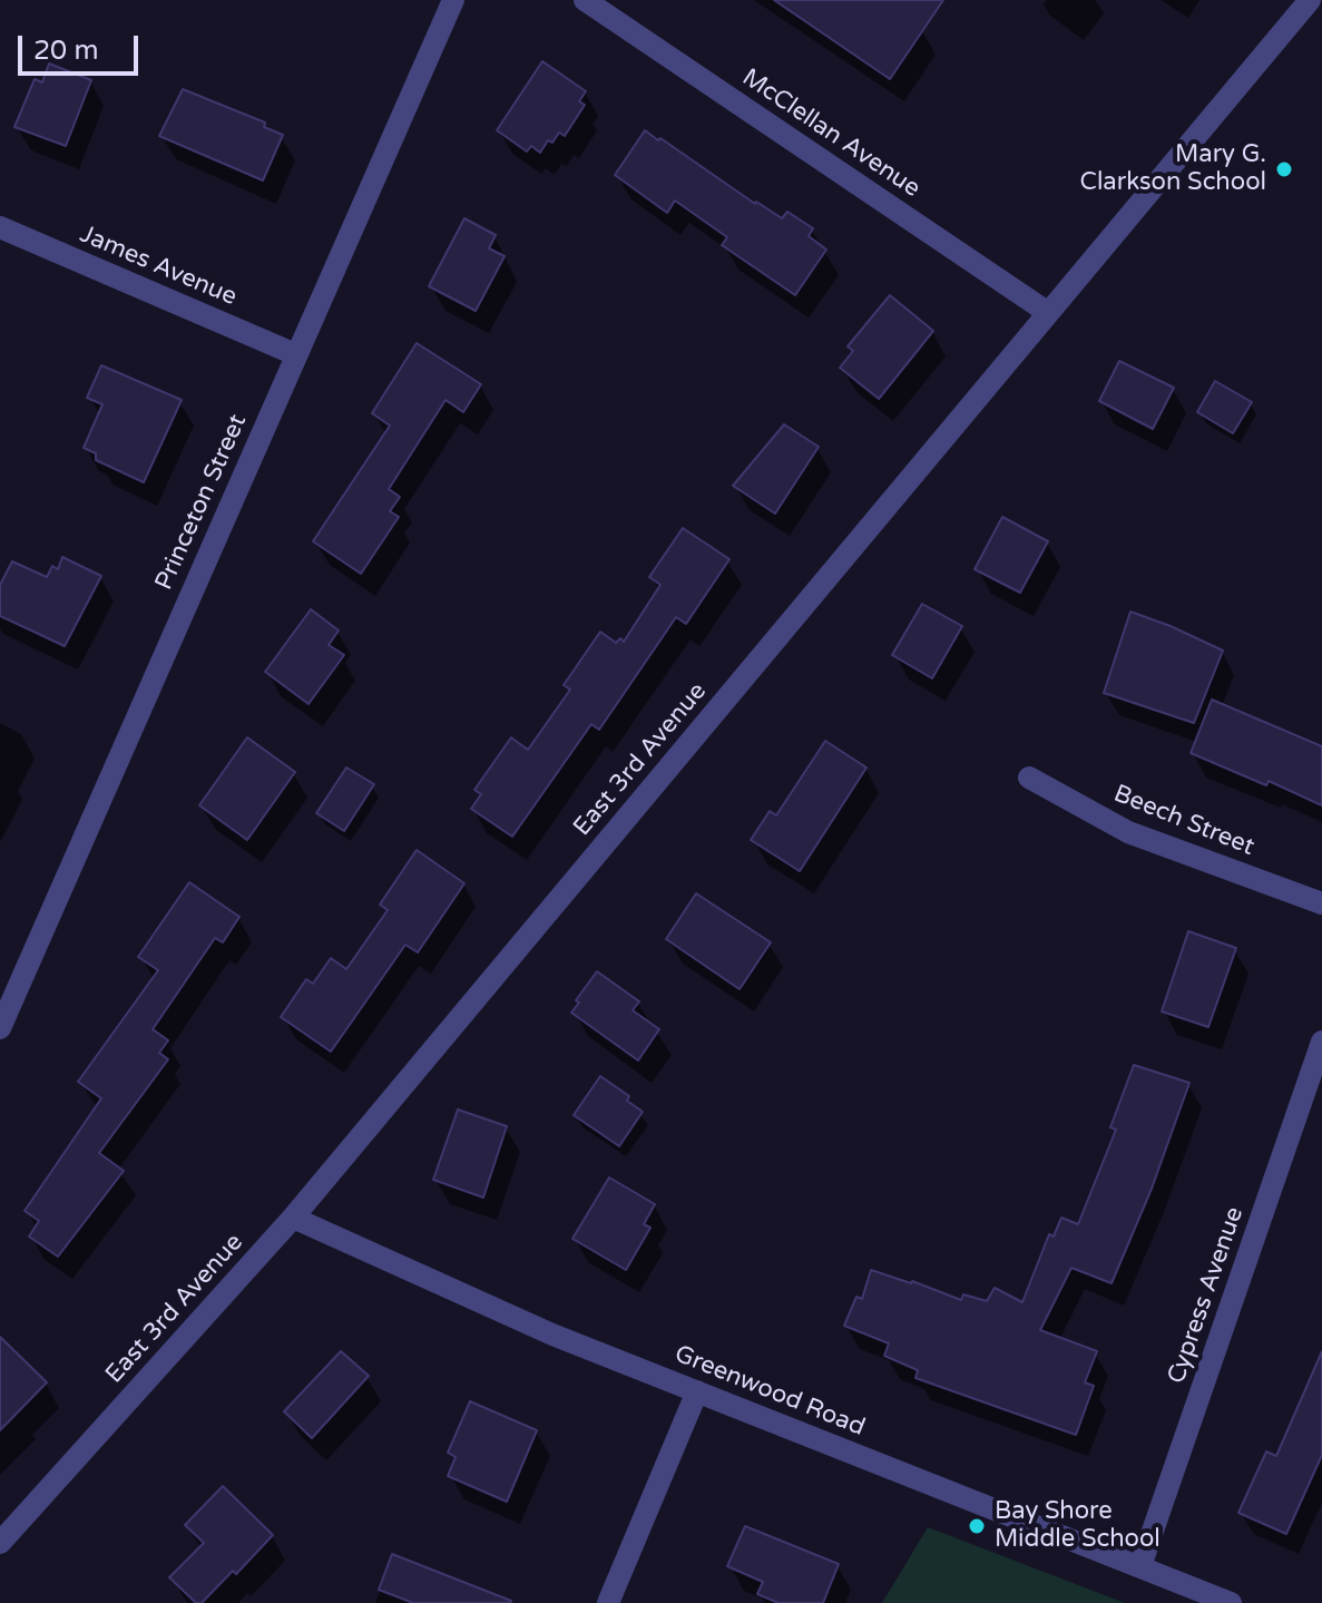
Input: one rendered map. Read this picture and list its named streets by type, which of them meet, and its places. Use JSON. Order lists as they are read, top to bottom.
{
  "streets": {
    "street": [
      "McClellan Avenue",
      "James Avenue",
      "Princeton Street",
      "East 3rd Avenue",
      "Beech Street",
      "Cypress Avenue",
      "Greenwood Road"
    ]
  },
  "crossings": [
    ["McClellan Avenue", "East 3rd Avenue"],
    ["James Avenue", "Princeton Street"],
    ["East 3rd Avenue", "Greenwood Road"],
    ["Cypress Avenue", "Greenwood Road"]
  ],
  "places": ["Mary G. Clarkson School", "Bay Shore Middle School"],
  "scale_bar": "20 m"
}
